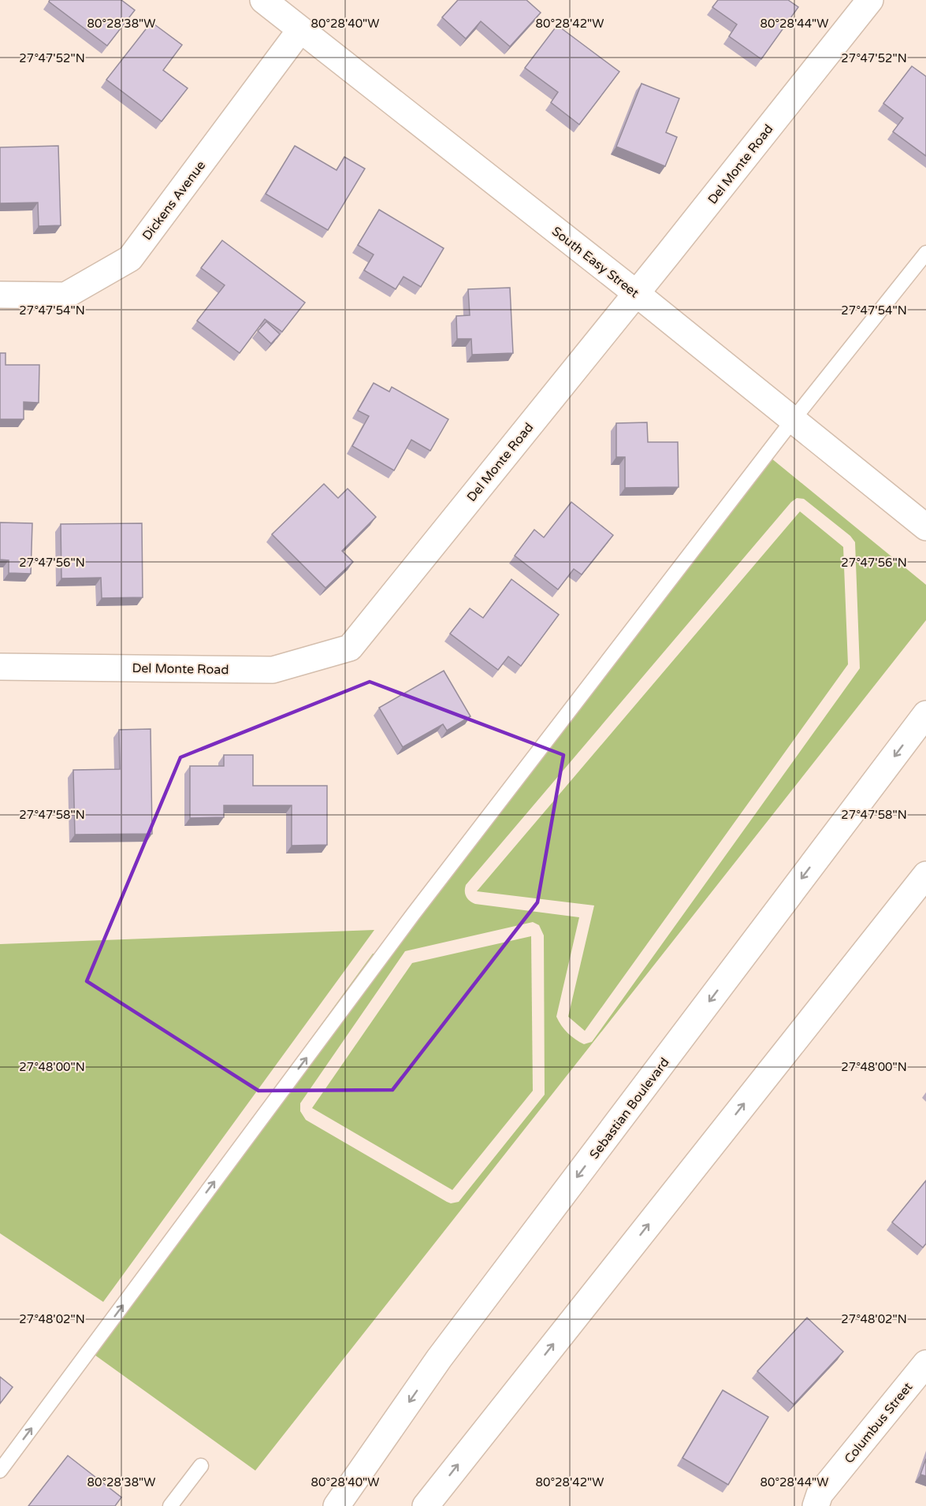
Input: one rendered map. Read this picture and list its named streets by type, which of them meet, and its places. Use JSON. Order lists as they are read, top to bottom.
{
  "streets": {
    "street": [
      "Del Monte Road",
      "Dickens Avenue",
      "South Easy Street",
      "Sebastian Boulevard",
      "Columbus Street"
    ]
  },
  "crossings": [
    ["Del Monte Road", "South Easy Street"],
    ["Dickens Avenue", "South Easy Street"]
  ],
  "coordinates": [
    "80°28'38\"W",
    "80°28'40\"W",
    "80°28'42\"W",
    "80°28'44\"W",
    "27°47'52\"N",
    "27°47'54\"N",
    "27°47'56\"N",
    "27°47'58\"N",
    "27°48'00\"N",
    "27°48'02\"N"
  ]
}
